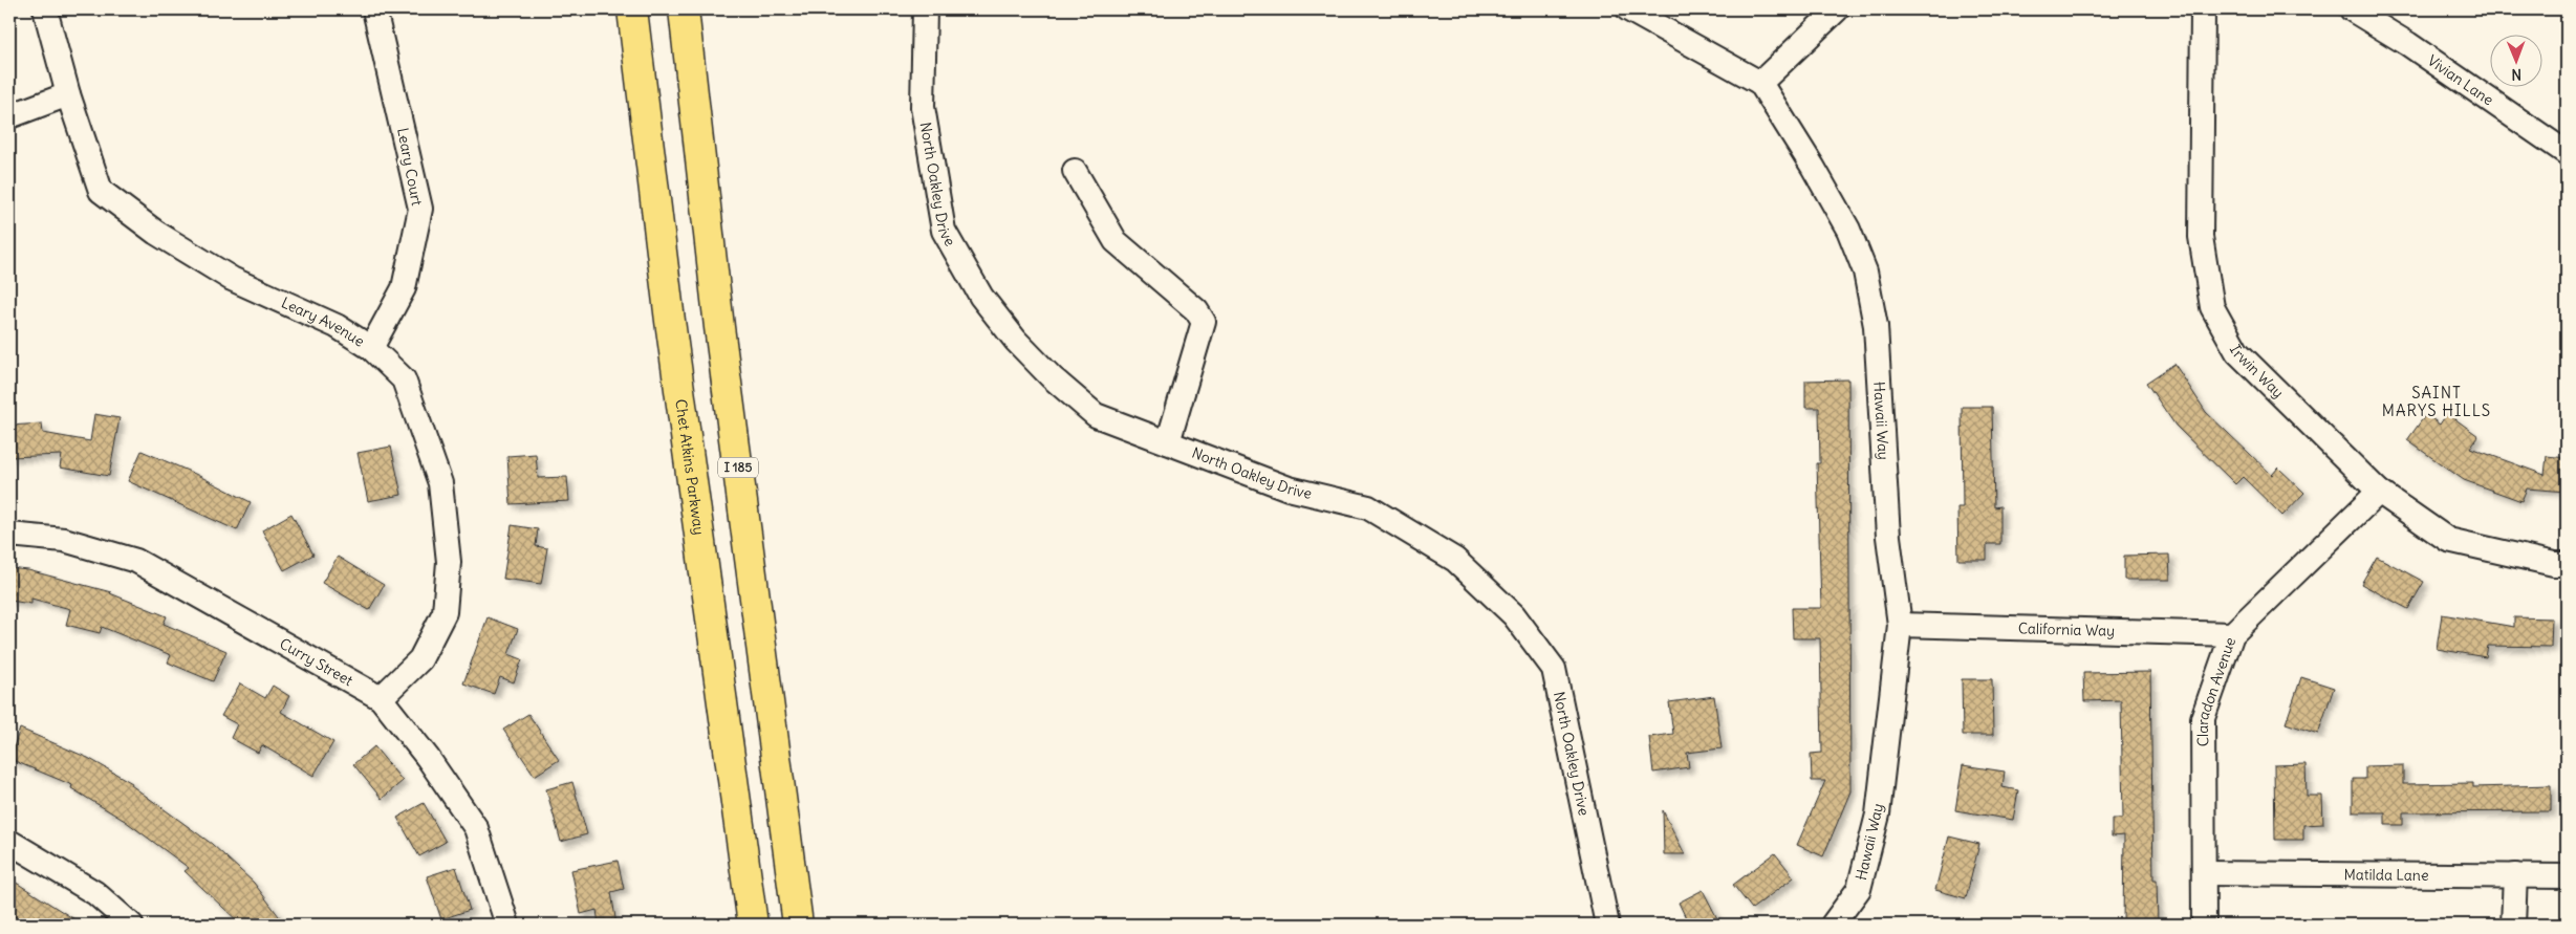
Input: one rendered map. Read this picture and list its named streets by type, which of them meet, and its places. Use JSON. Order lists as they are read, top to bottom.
{
  "streets": {
    "highway": ["Chet Atkins Parkway", "I 185"],
    "street": [
      "Vivian Lane",
      "Leary Court",
      "North Oakley Drive",
      "Leary Avenue",
      "Irwin Way",
      "Hawaii Way",
      "California Way",
      "Curry Street",
      "Claradon Avenue",
      "Matilda Lane"
    ]
  },
  "crossings": [
    ["Leary Court", "Leary Avenue"],
    ["Leary Avenue", "Curry Street"],
    ["Irwin Way", "Claradon Avenue"],
    ["Hawaii Way", "California Way"],
    ["California Way", "Claradon Avenue"],
    ["Claradon Avenue", "Matilda Lane"]
  ],
  "districts": ["SAINT MARYS HILLS"],
  "north": "bottom"
}
